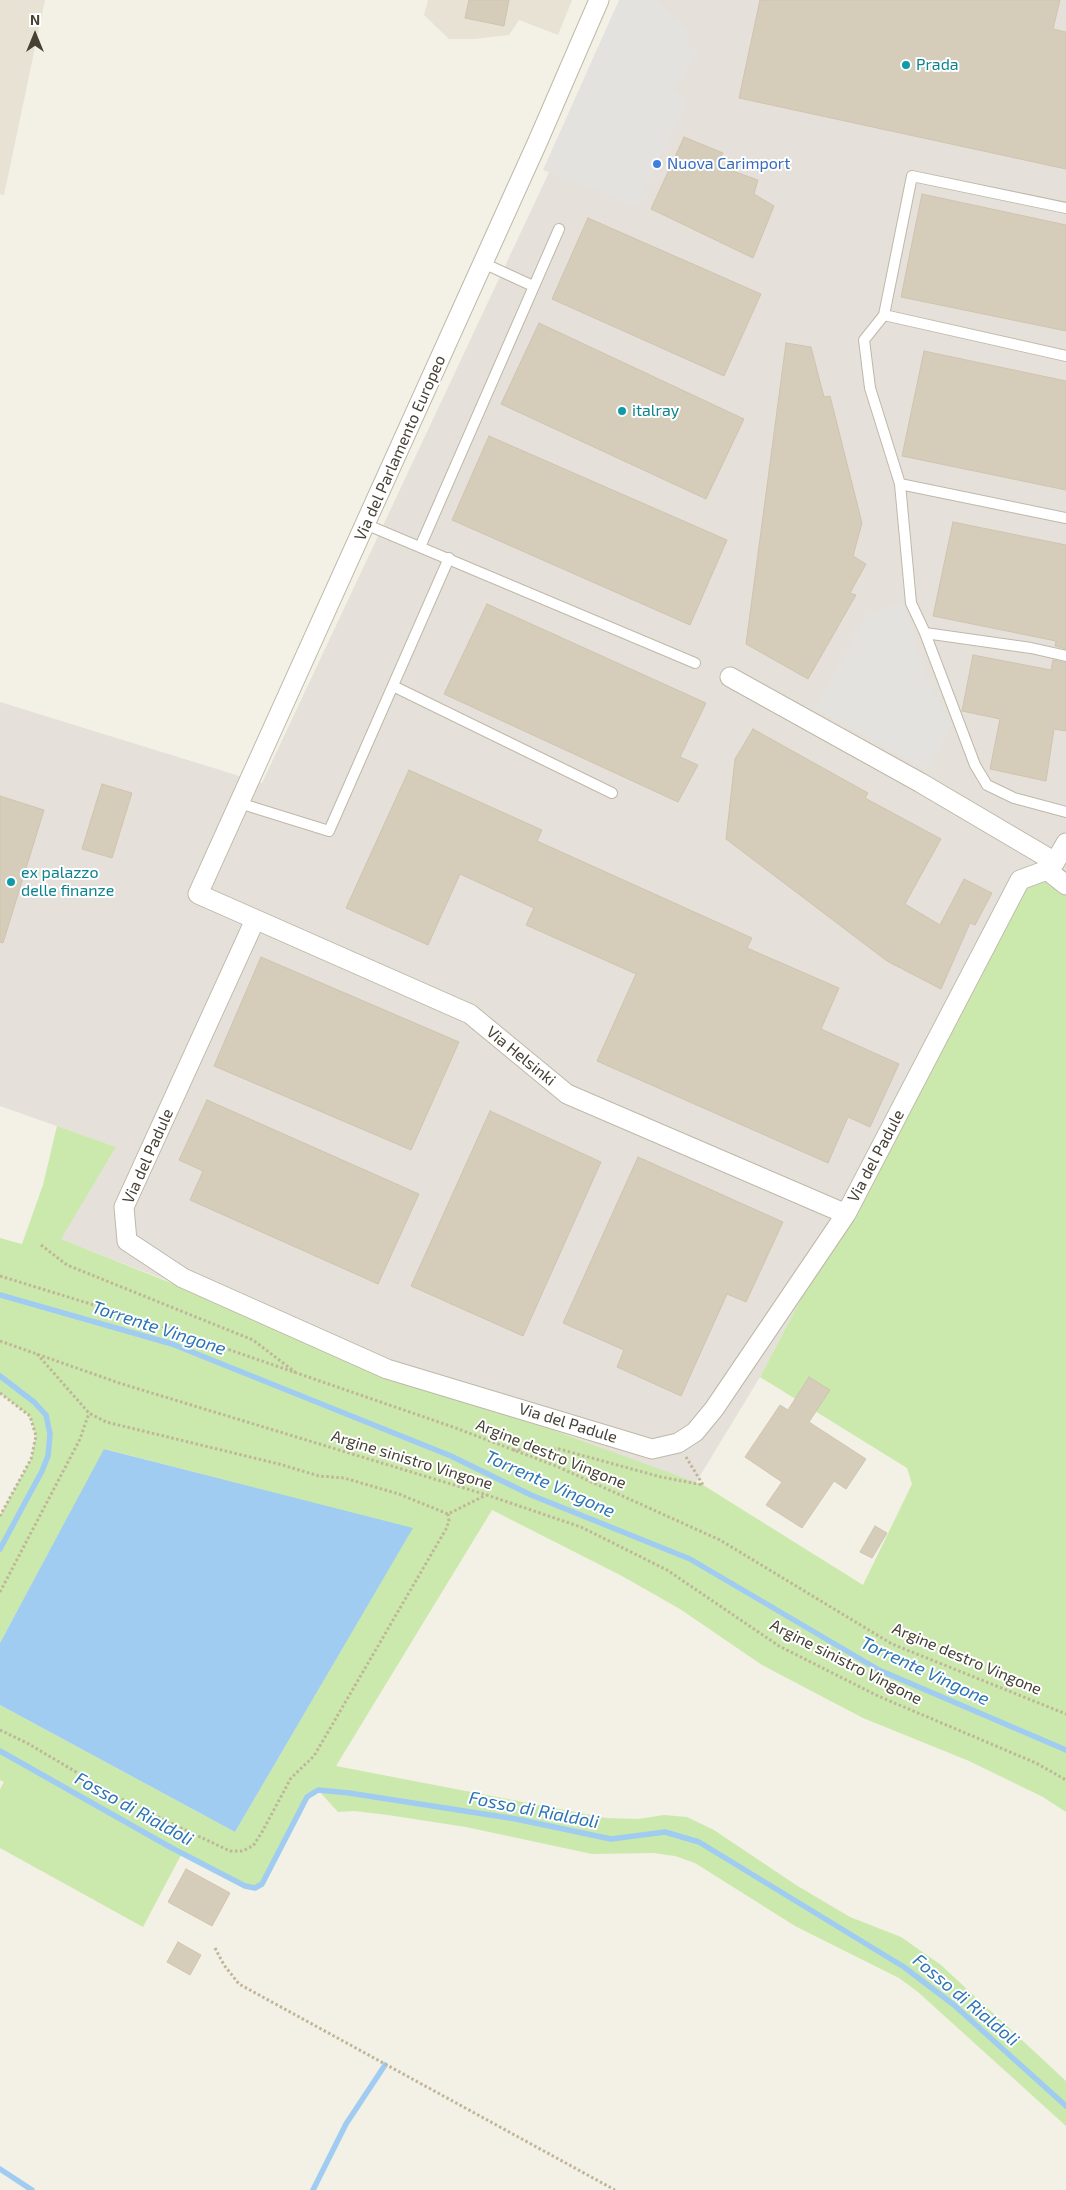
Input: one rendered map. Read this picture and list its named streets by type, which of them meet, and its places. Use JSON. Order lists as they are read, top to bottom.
{
  "streets": {
    "street": ["Via del Parlamento Europeo", "Via Helsinki", "Via del Padule"],
    "path": ["Argine destro Vingone", "Argine sinistro Vingone"]
  },
  "crossings": [
    ["Via del Parlamento Europeo", "Via Helsinki"],
    ["Via Helsinki", "Via del Padule"]
  ],
  "water": ["Torrente Vingone", "Fosso di Rialdoli"],
  "places": [
    "Prada",
    "Nuova Carimport",
    "italray",
    "ex palazzo delle finanze"
  ],
  "north": "top"
}
